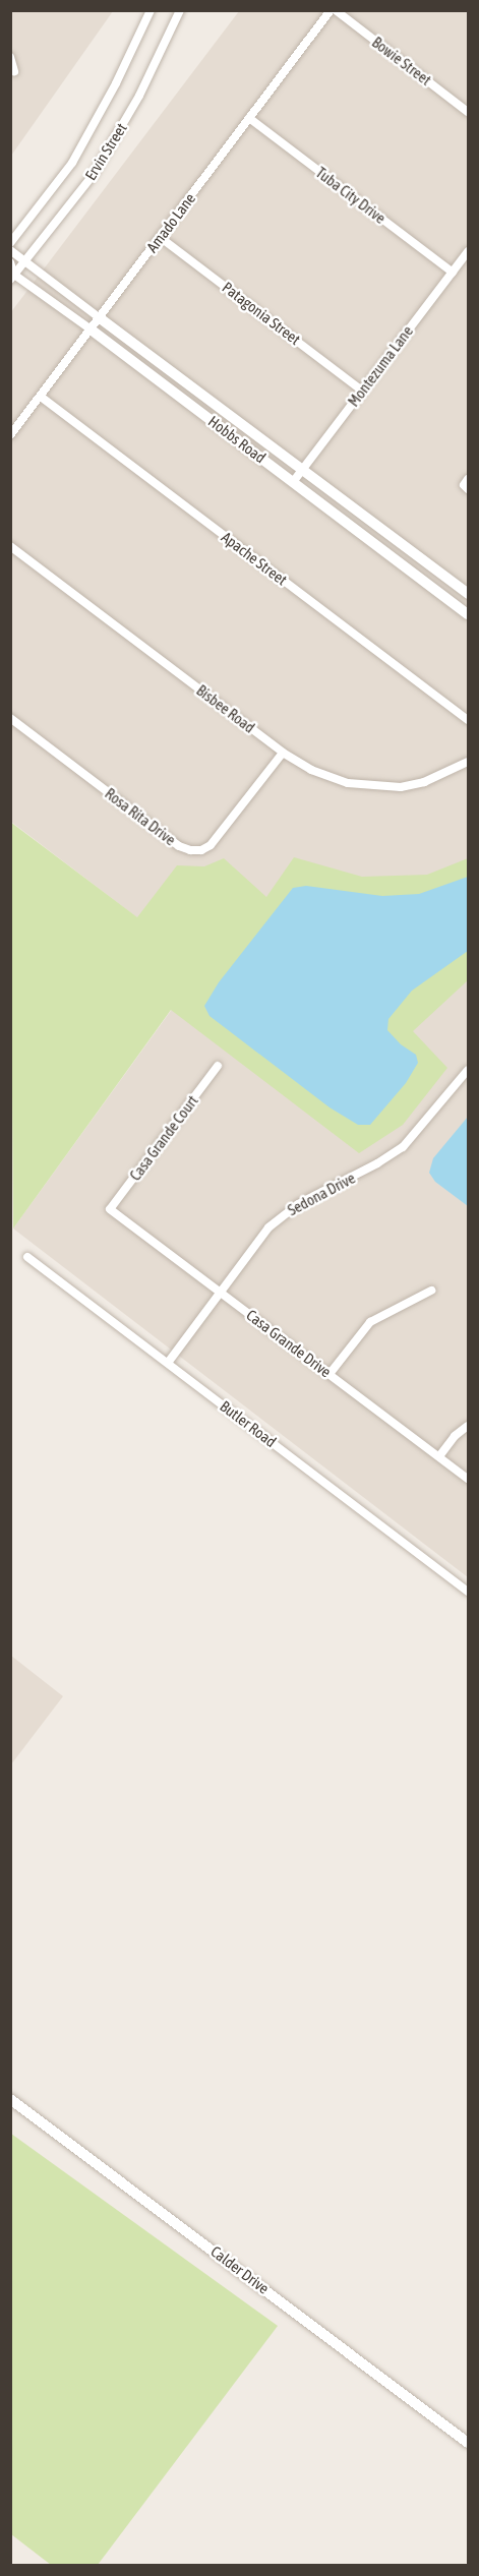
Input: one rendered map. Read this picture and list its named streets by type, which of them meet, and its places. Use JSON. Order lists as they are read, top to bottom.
{
  "streets": {
    "street": [
      "Bowie Street",
      "Ervin Street",
      "Tuba City Drive",
      "Amado Lane",
      "Patagonia Street",
      "Montezuma Lane",
      "Hobbs Road",
      "Apache Street",
      "Bisbee Road",
      "Rosa Rita Drive",
      "Casa Grande Court",
      "Sedona Drive",
      "Casa Grande Drive",
      "Butler Road",
      "Calder Drive"
    ]
  },
  "crossings": [
    ["Bowie Street", "Amado Lane"],
    ["Ervin Street", "Hobbs Road"],
    ["Tuba City Drive", "Amado Lane"],
    ["Tuba City Drive", "Montezuma Lane"],
    ["Amado Lane", "Patagonia Street"],
    ["Amado Lane", "Hobbs Road"],
    ["Amado Lane", "Apache Street"],
    ["Patagonia Street", "Montezuma Lane"],
    ["Montezuma Lane", "Hobbs Road"],
    ["Bisbee Road", "Rosa Rita Drive"],
    ["Casa Grande Court", "Casa Grande Drive"],
    ["Sedona Drive", "Casa Grande Drive"],
    ["Sedona Drive", "Butler Road"]
  ]
}
